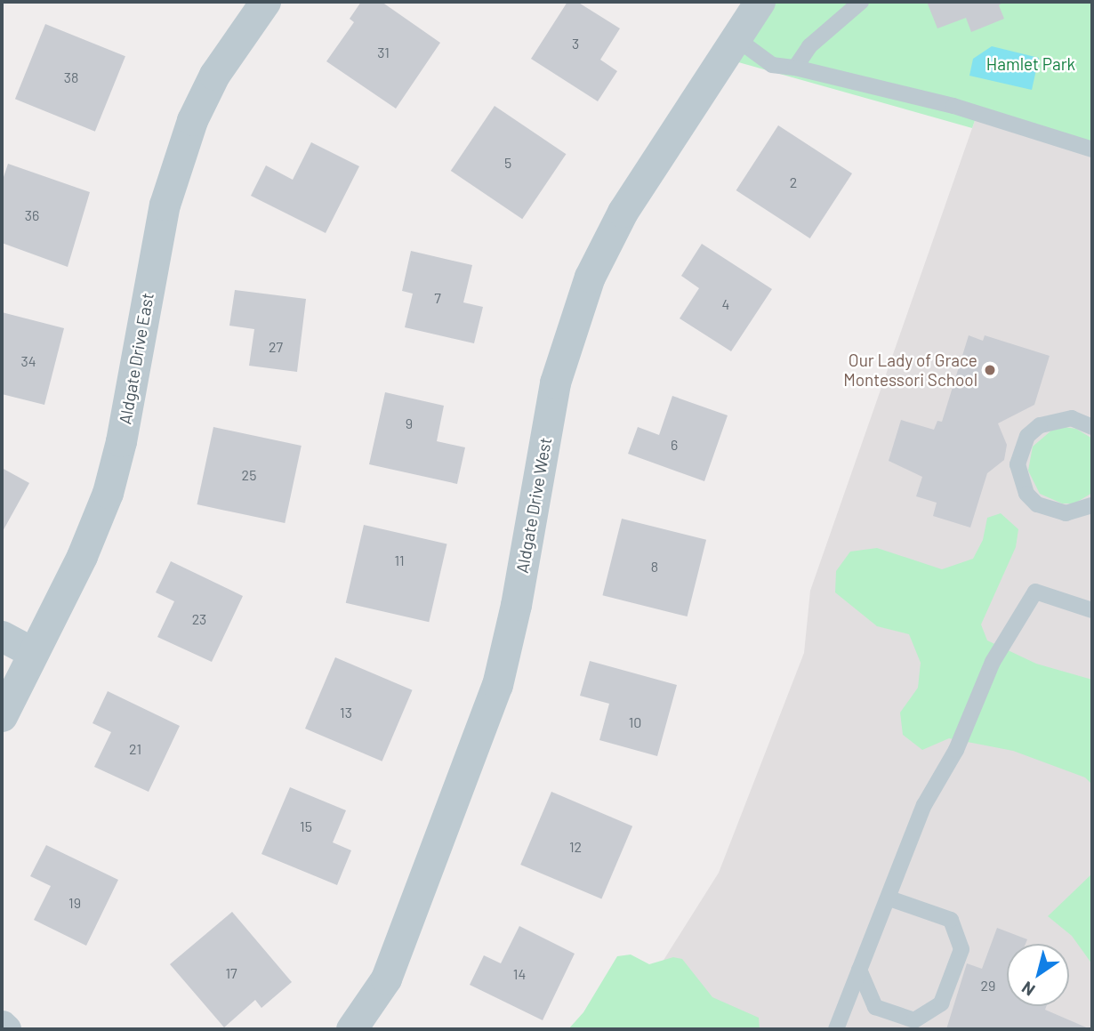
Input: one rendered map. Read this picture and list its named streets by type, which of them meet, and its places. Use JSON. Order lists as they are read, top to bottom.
{
  "streets": {
    "street": ["Aldgate Drive East", "Aldgate Drive West"]
  },
  "parks": ["Hamlet Park"],
  "places": ["Our Lady of Grace Montessori School"],
  "house_numbers": [
    "3",
    "31",
    "38",
    "5",
    "2",
    "36",
    "7",
    "4",
    "27",
    "34",
    "9",
    "6",
    "25",
    "11",
    "8",
    "23",
    "13",
    "10",
    "21",
    "15",
    "12",
    "19",
    "17",
    "14",
    "29"
  ],
  "north": "bottom left"
}
